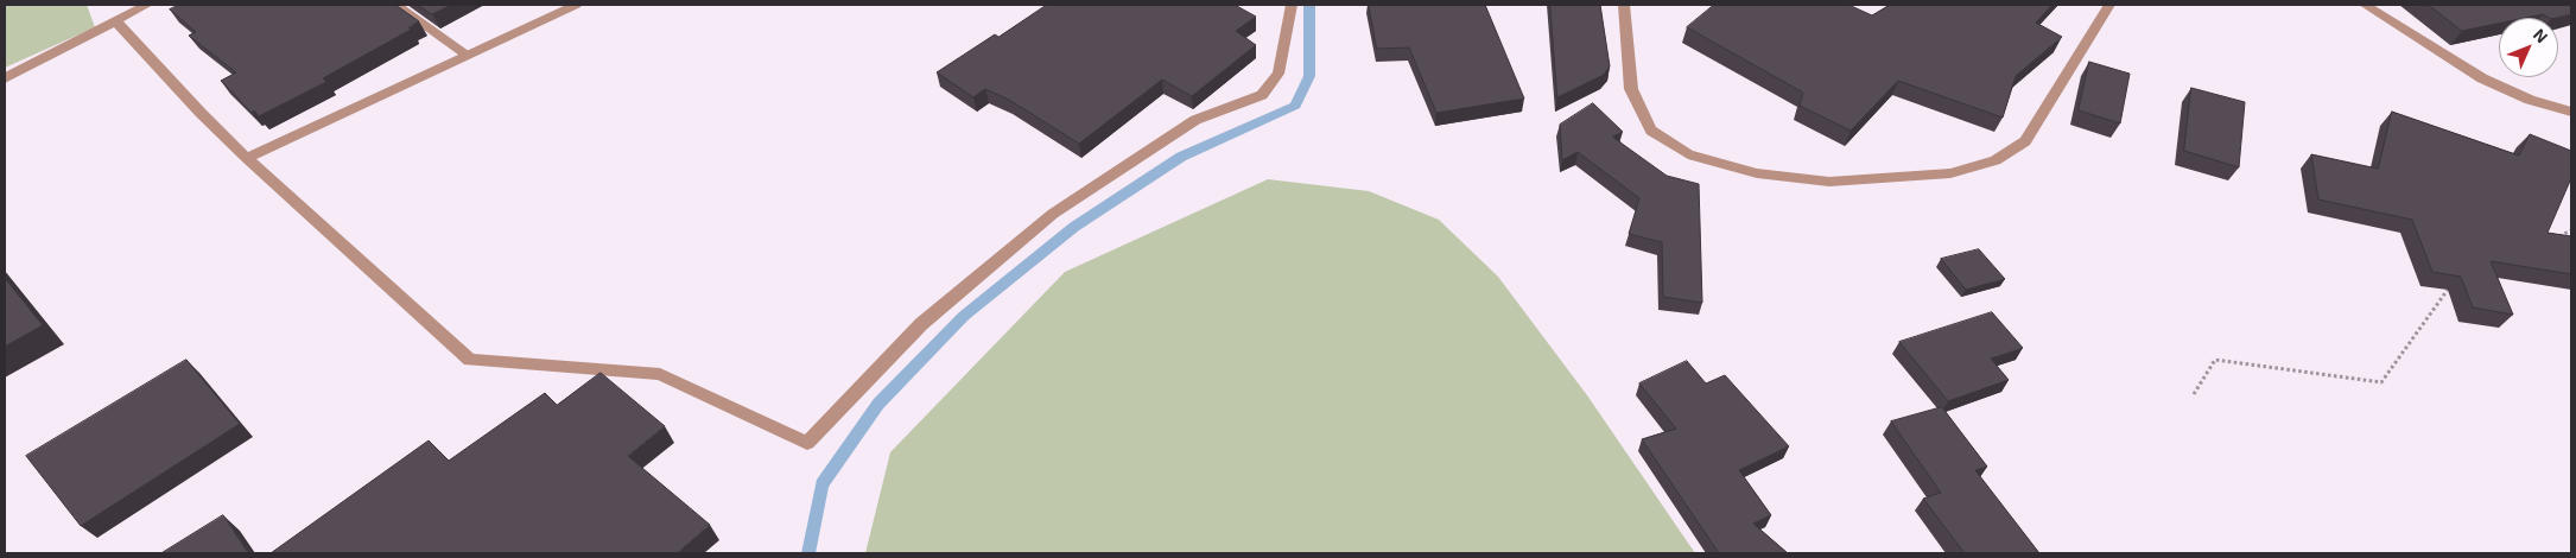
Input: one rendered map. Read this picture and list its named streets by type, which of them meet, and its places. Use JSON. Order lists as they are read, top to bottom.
{
  "north": "top right"
}
